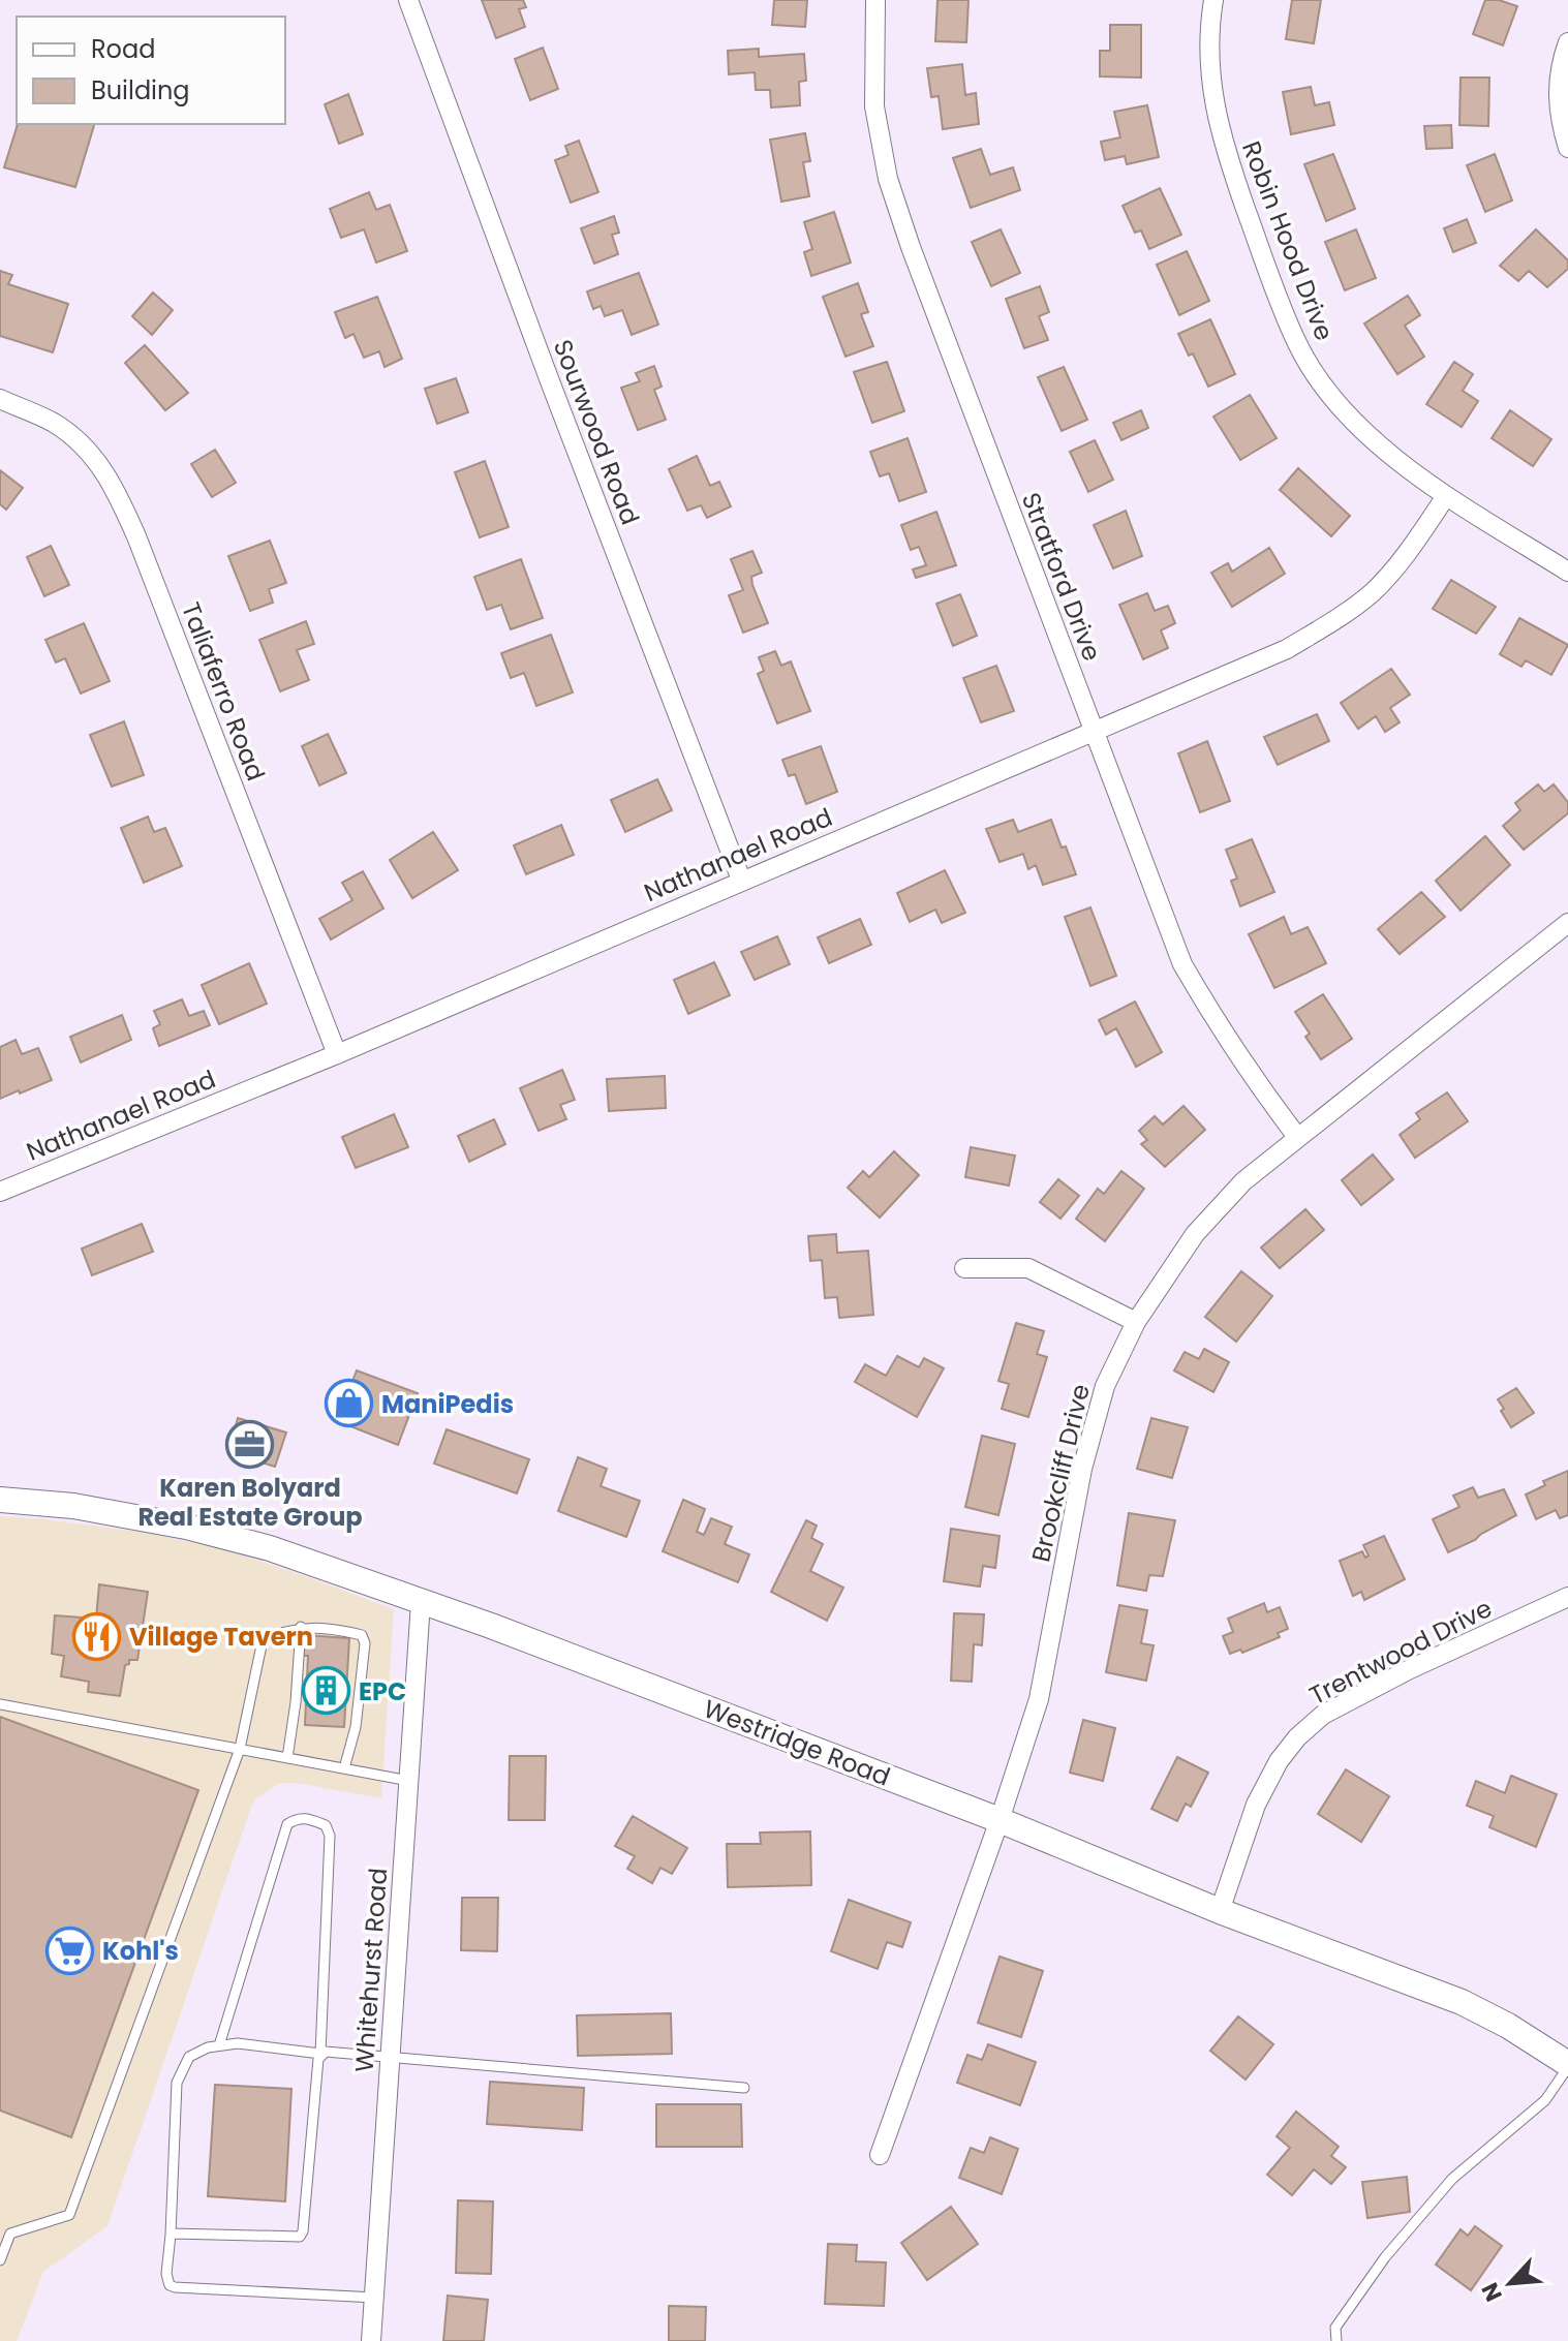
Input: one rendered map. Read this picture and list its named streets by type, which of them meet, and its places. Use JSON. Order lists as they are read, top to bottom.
{
  "streets": {
    "main road": ["Westridge Road"],
    "street": [
      "Robin Hood Drive",
      "Sourwood Road",
      "Stratford Drive",
      "Taliaferro Road",
      "Nathanael Road",
      "Brookcliff Drive",
      "Trentwood Drive",
      "Whitehurst Road"
    ]
  },
  "crossings": [
    ["Robin Hood Drive", "Nathanael Road"],
    ["Sourwood Road", "Nathanael Road"],
    ["Stratford Drive", "Nathanael Road"],
    ["Stratford Drive", "Brookcliff Drive"],
    ["Taliaferro Road", "Nathanael Road"],
    ["Brookcliff Drive", "Westridge Road"],
    ["Trentwood Drive", "Westridge Road"],
    ["Westridge Road", "Whitehurst Road"]
  ],
  "places": {
    "shop": ["ManiPedis"],
    "office": ["Karen Bolyard Real Estate Group"],
    "restaurant": ["Village Tavern"],
    "building": ["EPC"],
    "supermarket": ["Kohl's"]
  },
  "legend": ["Road", "Building"],
  "north": "bottom left"
}
